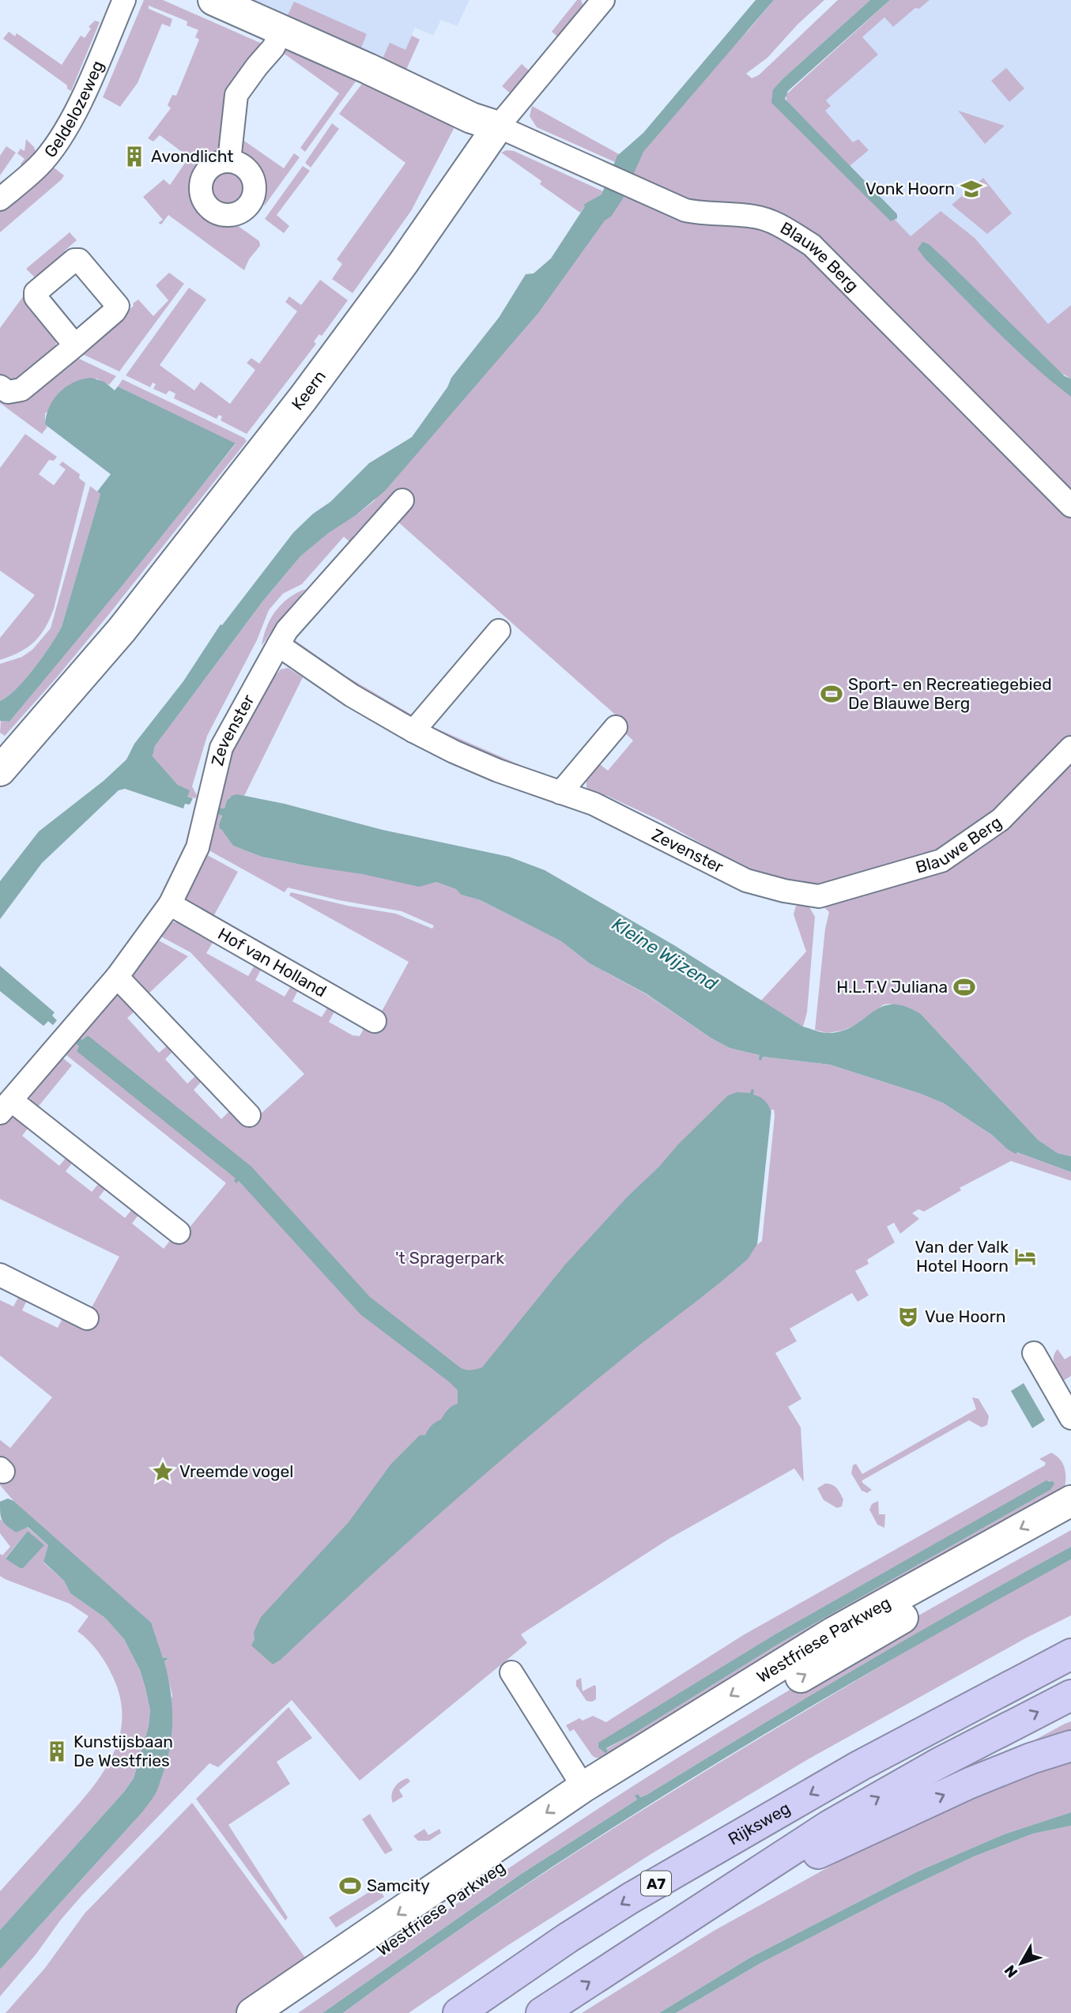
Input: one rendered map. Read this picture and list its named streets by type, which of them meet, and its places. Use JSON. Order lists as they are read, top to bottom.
{
  "streets": {
    "highway": ["Rijksweg", "A7"],
    "street": [
      "Geldelozeweg",
      "Blauwe Berg",
      "Keern",
      "Zevenster",
      "Hof van Holland",
      "Westfriese Parkweg"
    ]
  },
  "crossings": [
    ["Blauwe Berg", "Keern"],
    ["Blauwe Berg", "Zevenster"],
    ["Zevenster", "Hof van Holland"],
    ["Rijksweg", "A7"]
  ],
  "water": ["Kleine Wijzend"],
  "parks": ["'t Spragerpark"],
  "places": {
    "building": ["Avondlicht", "Kunstijsbaan De Westfries"],
    "school or university": ["Vonk Hoorn"],
    "sports": ["Sport- en Recreatiegebied De Blauwe Berg", "H.L.T.V Juliana", "Samcity"],
    "hotel": ["Van der Valk Hotel Hoorn"],
    "theatre": ["Vue Hoorn"],
    "place": ["Vreemde vogel"]
  },
  "north": "bottom left"
}
